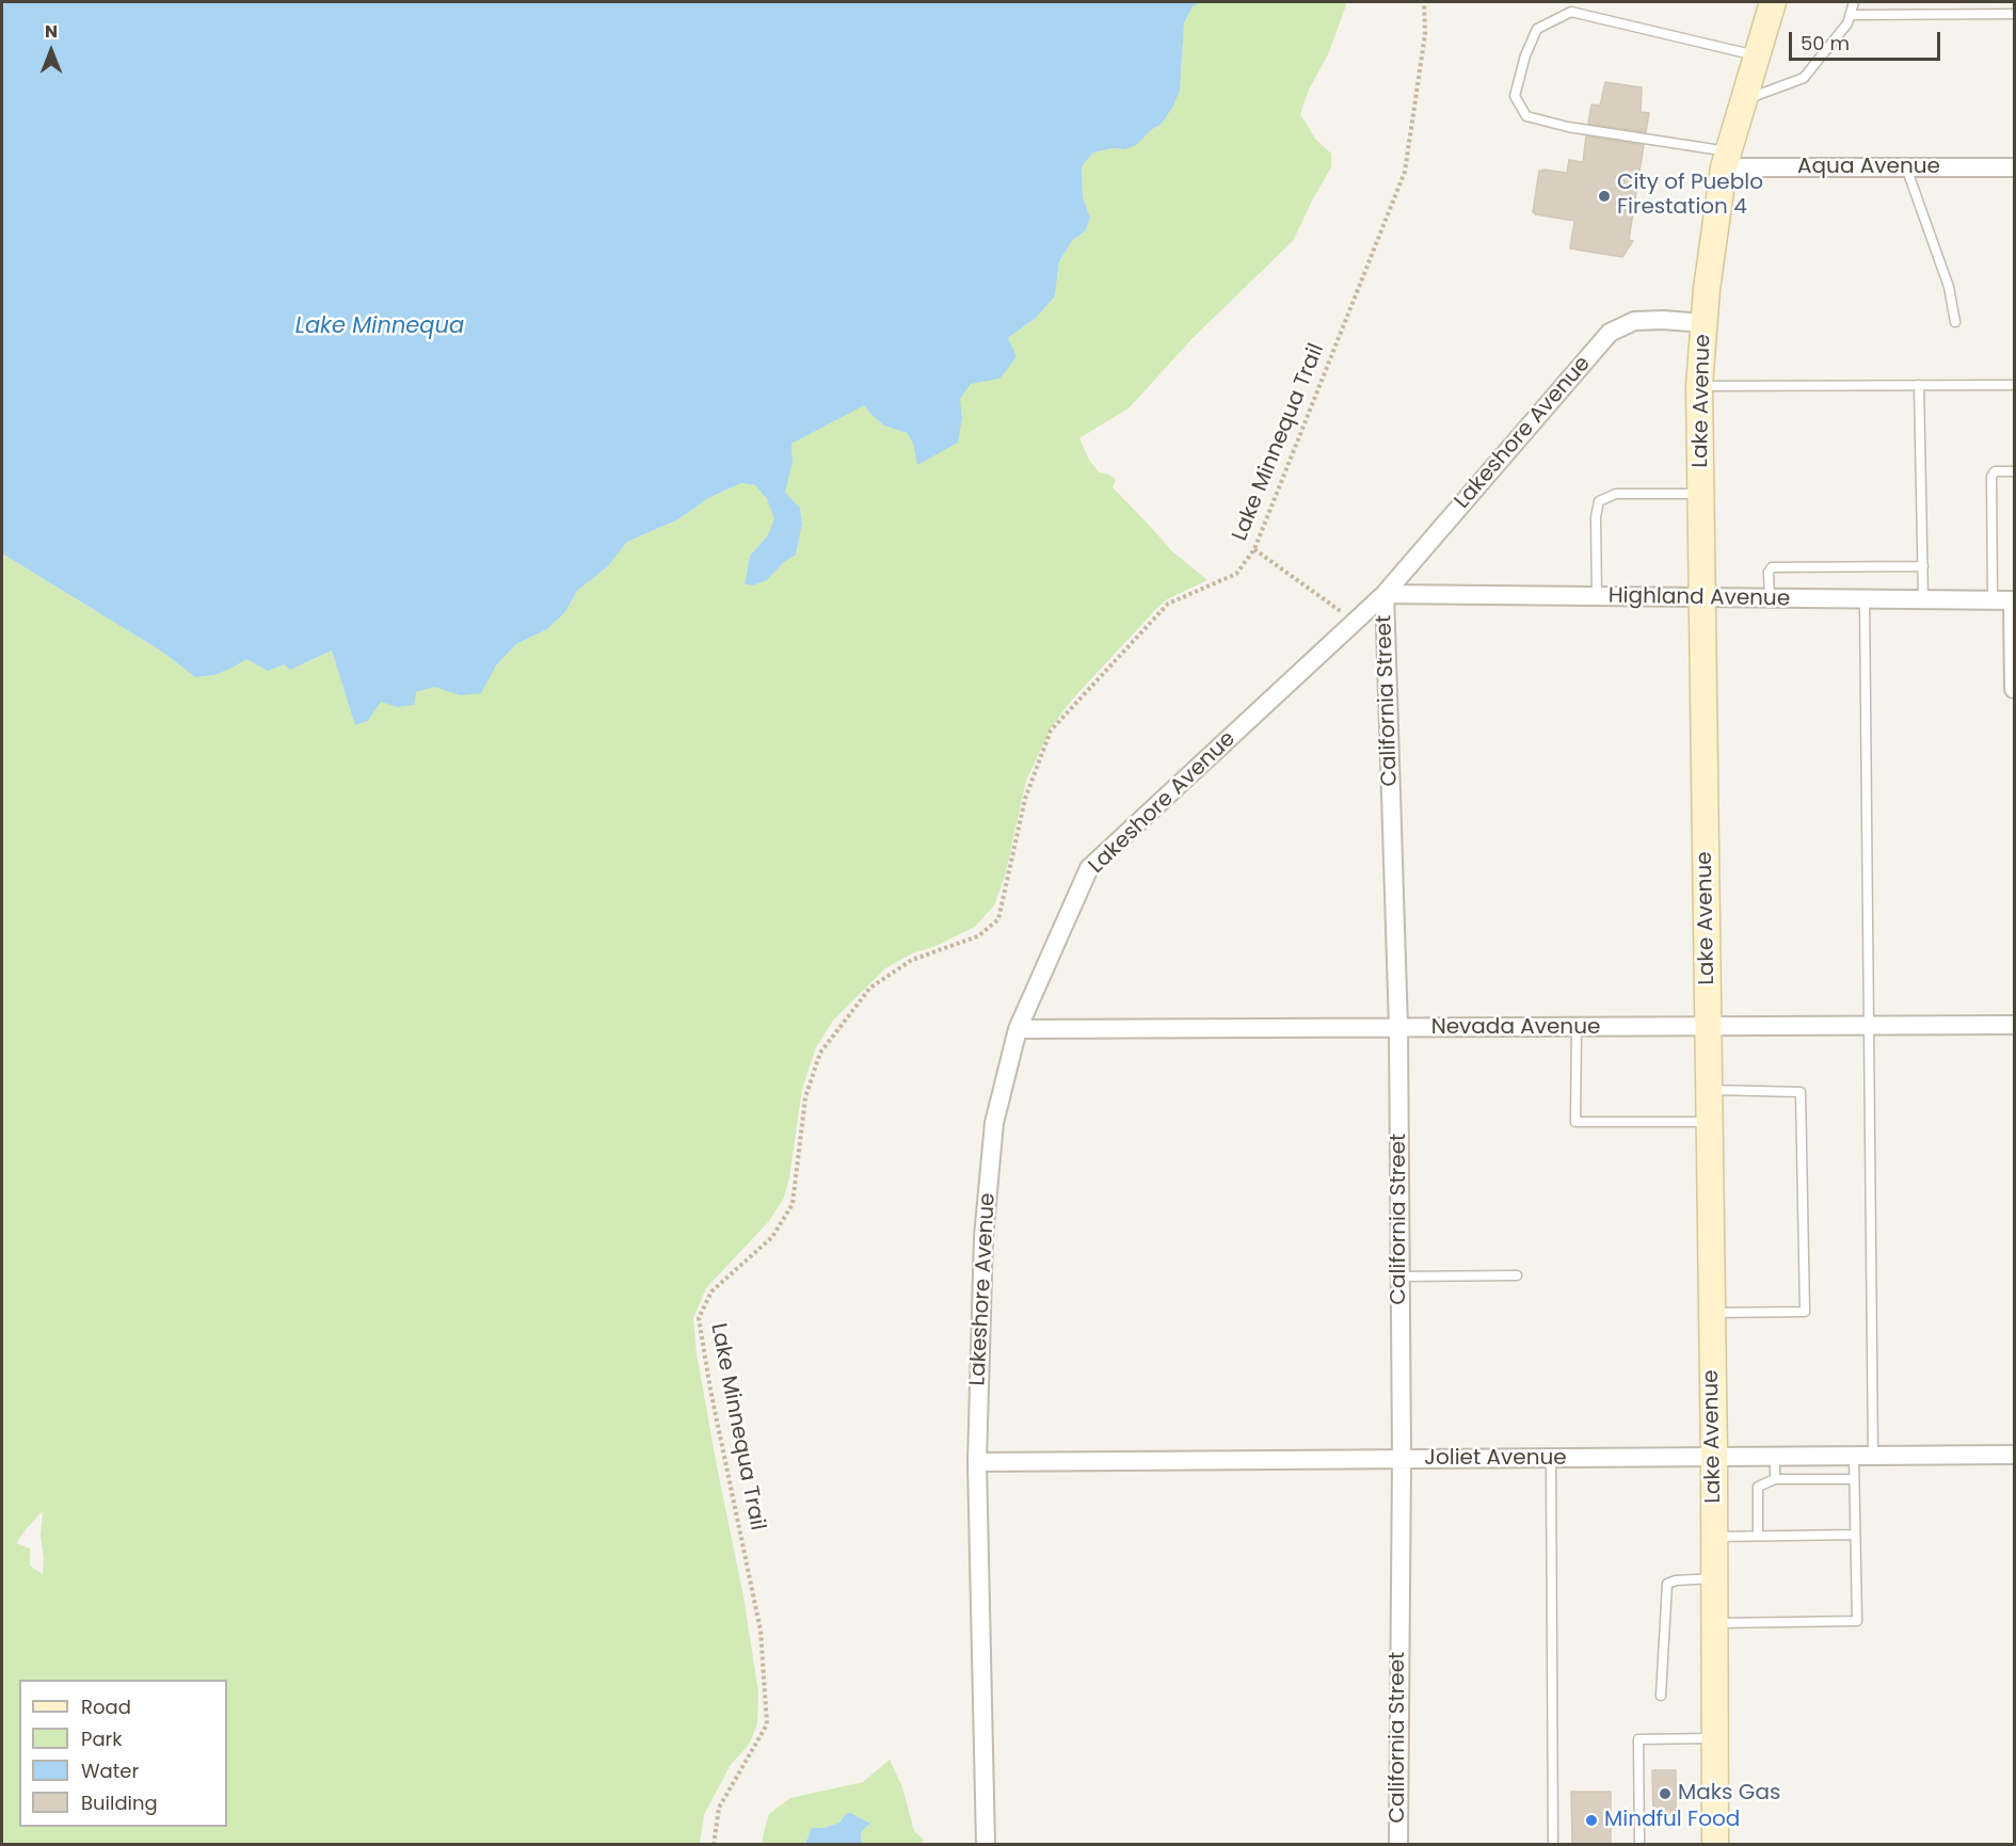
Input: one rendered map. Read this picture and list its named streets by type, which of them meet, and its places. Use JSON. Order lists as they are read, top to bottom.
{
  "streets": {
    "main road": ["Lake Avenue"],
    "street": [
      "Aqua Avenue",
      "Lakeshore Avenue",
      "Highland Avenue",
      "California Street",
      "Nevada Avenue",
      "Joliet Avenue"
    ],
    "path": ["Lake Minnequa Trail"]
  },
  "crossings": [
    ["Aqua Avenue", "Lake Avenue"],
    ["Lake Avenue", "Lakeshore Avenue"],
    ["Lake Avenue", "Highland Avenue"],
    ["Lake Avenue", "Nevada Avenue"],
    ["Lake Avenue", "Joliet Avenue"],
    ["Lakeshore Avenue", "Highland Avenue"],
    ["Lakeshore Avenue", "California Street"],
    ["Lakeshore Avenue", "Nevada Avenue"],
    ["Lakeshore Avenue", "Joliet Avenue"],
    ["Highland Avenue", "California Street"],
    ["California Street", "Nevada Avenue"],
    ["California Street", "Joliet Avenue"]
  ],
  "water": ["Lake Minnequa"],
  "places": ["City of Pueblo Firestation 4", "Maks Gas", "Mindful Food"],
  "legend": [
    "Road",
    "Park",
    "Water",
    "Building"
  ],
  "scale_bar": "50 m",
  "north": "top"
}
